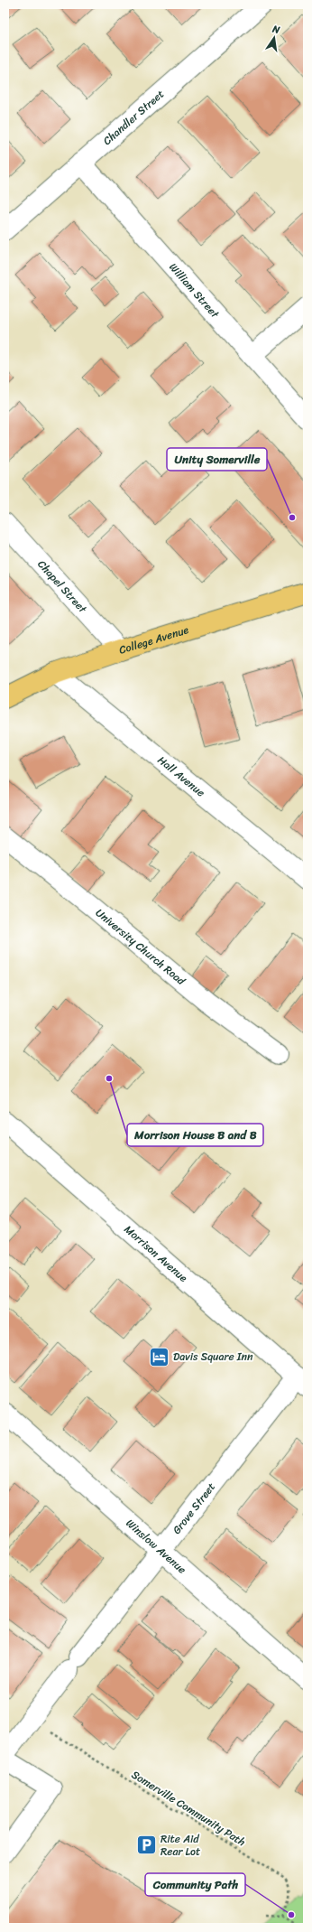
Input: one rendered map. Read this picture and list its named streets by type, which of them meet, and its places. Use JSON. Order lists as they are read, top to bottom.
{
  "streets": {
    "main road": ["College Avenue"],
    "street": [
      "Chandler Street",
      "William Street",
      "Chapel Street",
      "Hall Avenue",
      "University Church Road",
      "Morrison Avenue",
      "Grove Street",
      "Winslow Avenue"
    ],
    "path": ["Somerville Community Path"]
  },
  "crossings": [
    ["Chandler Street", "William Street"],
    ["Chapel Street", "College Avenue"],
    ["College Avenue", "Hall Avenue"],
    ["Morrison Avenue", "Grove Street"],
    ["Grove Street", "Winslow Avenue"]
  ],
  "places": {
    "other": ["Unity Somerville", "Morrison House B and B", "Community Path"],
    "hotel": ["Davis Square Inn"],
    "parking": ["Rite Aid Rear Lot"]
  },
  "north": "top"
}
